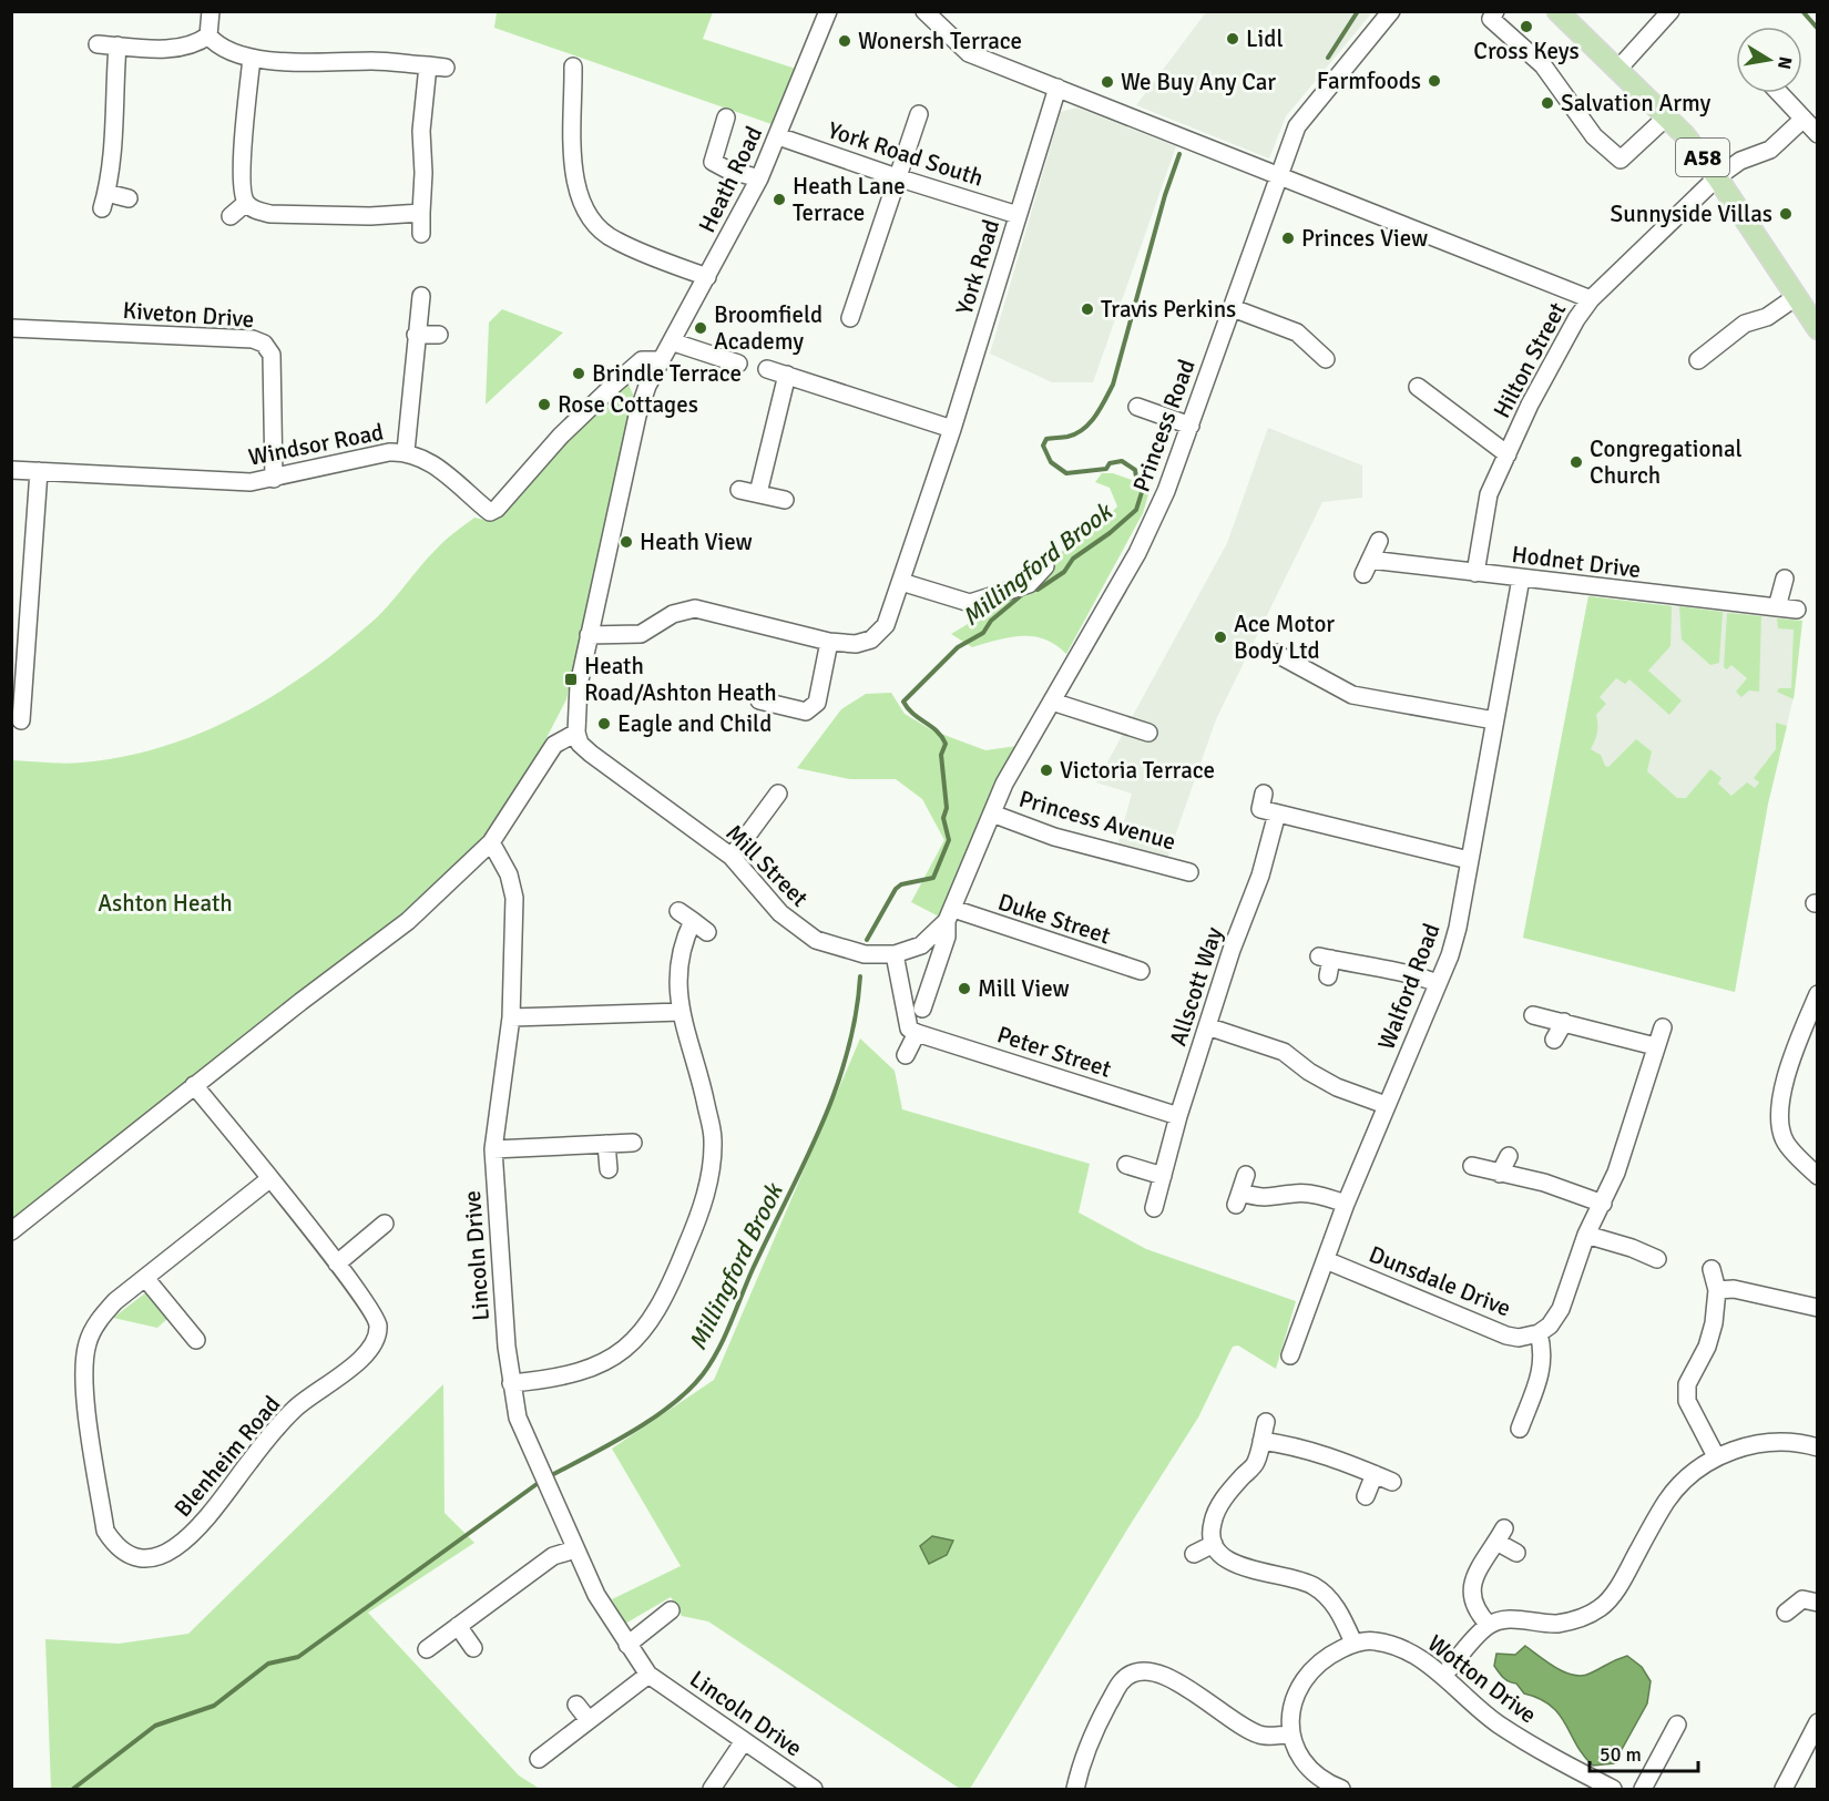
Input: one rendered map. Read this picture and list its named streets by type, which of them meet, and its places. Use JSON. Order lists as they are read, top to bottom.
{
  "streets": {
    "main road": ["A58"],
    "street": [
      "York Road South",
      "Heath Road",
      "York Road",
      "Kiveton Drive",
      "Hilton Street",
      "Princess Road",
      "Windsor Road",
      "Hodnet Drive",
      "Princess Avenue",
      "Mill Street",
      "Duke Street",
      "Allscott Way",
      "Walford Road",
      "Peter Street",
      "Lincoln Drive",
      "Dunsdale Drive",
      "Blenheim Road",
      "Wotton Drive"
    ]
  },
  "crossings": [
    ["York Road South", "Heath Road"],
    ["York Road South", "York Road"],
    ["A58", "Hilton Street"],
    ["Heath Road", "York Road"],
    ["Heath Road", "Windsor Road"],
    ["Heath Road", "Mill Street"],
    ["Kiveton Drive", "Windsor Road"],
    ["Hilton Street", "Hodnet Drive"],
    ["Princess Road", "Princess Avenue"],
    ["Princess Road", "Mill Street"],
    ["Princess Road", "Duke Street"],
    ["Hodnet Drive", "Walford Road"],
    ["Mill Street", "Duke Street"],
    ["Allscott Way", "Peter Street"],
    ["Walford Road", "Dunsdale Drive"]
  ],
  "water": ["Millingford Brook"],
  "parks": ["Ashton Heath"],
  "places": {
    "other": [
      "Cross Keys",
      "Lidl",
      "Wonersh Terrace",
      "Farmfoods",
      "We Buy Any Car",
      "Salvation Army",
      "Heath Lane Terrace",
      "Sunnyside Villas",
      "Princes View",
      "Travis Perkins",
      "Broomfield Academy",
      "Brindle Terrace",
      "Rose Cottages",
      "Congregational Church",
      "Heath View",
      "Ace Motor Body Ltd",
      "Eagle and Child",
      "Victoria Terrace",
      "Mill View"
    ],
    "transit": ["Heath Road/Ashton Heath"]
  },
  "scale_bar": "50 m",
  "north": "right"
}
